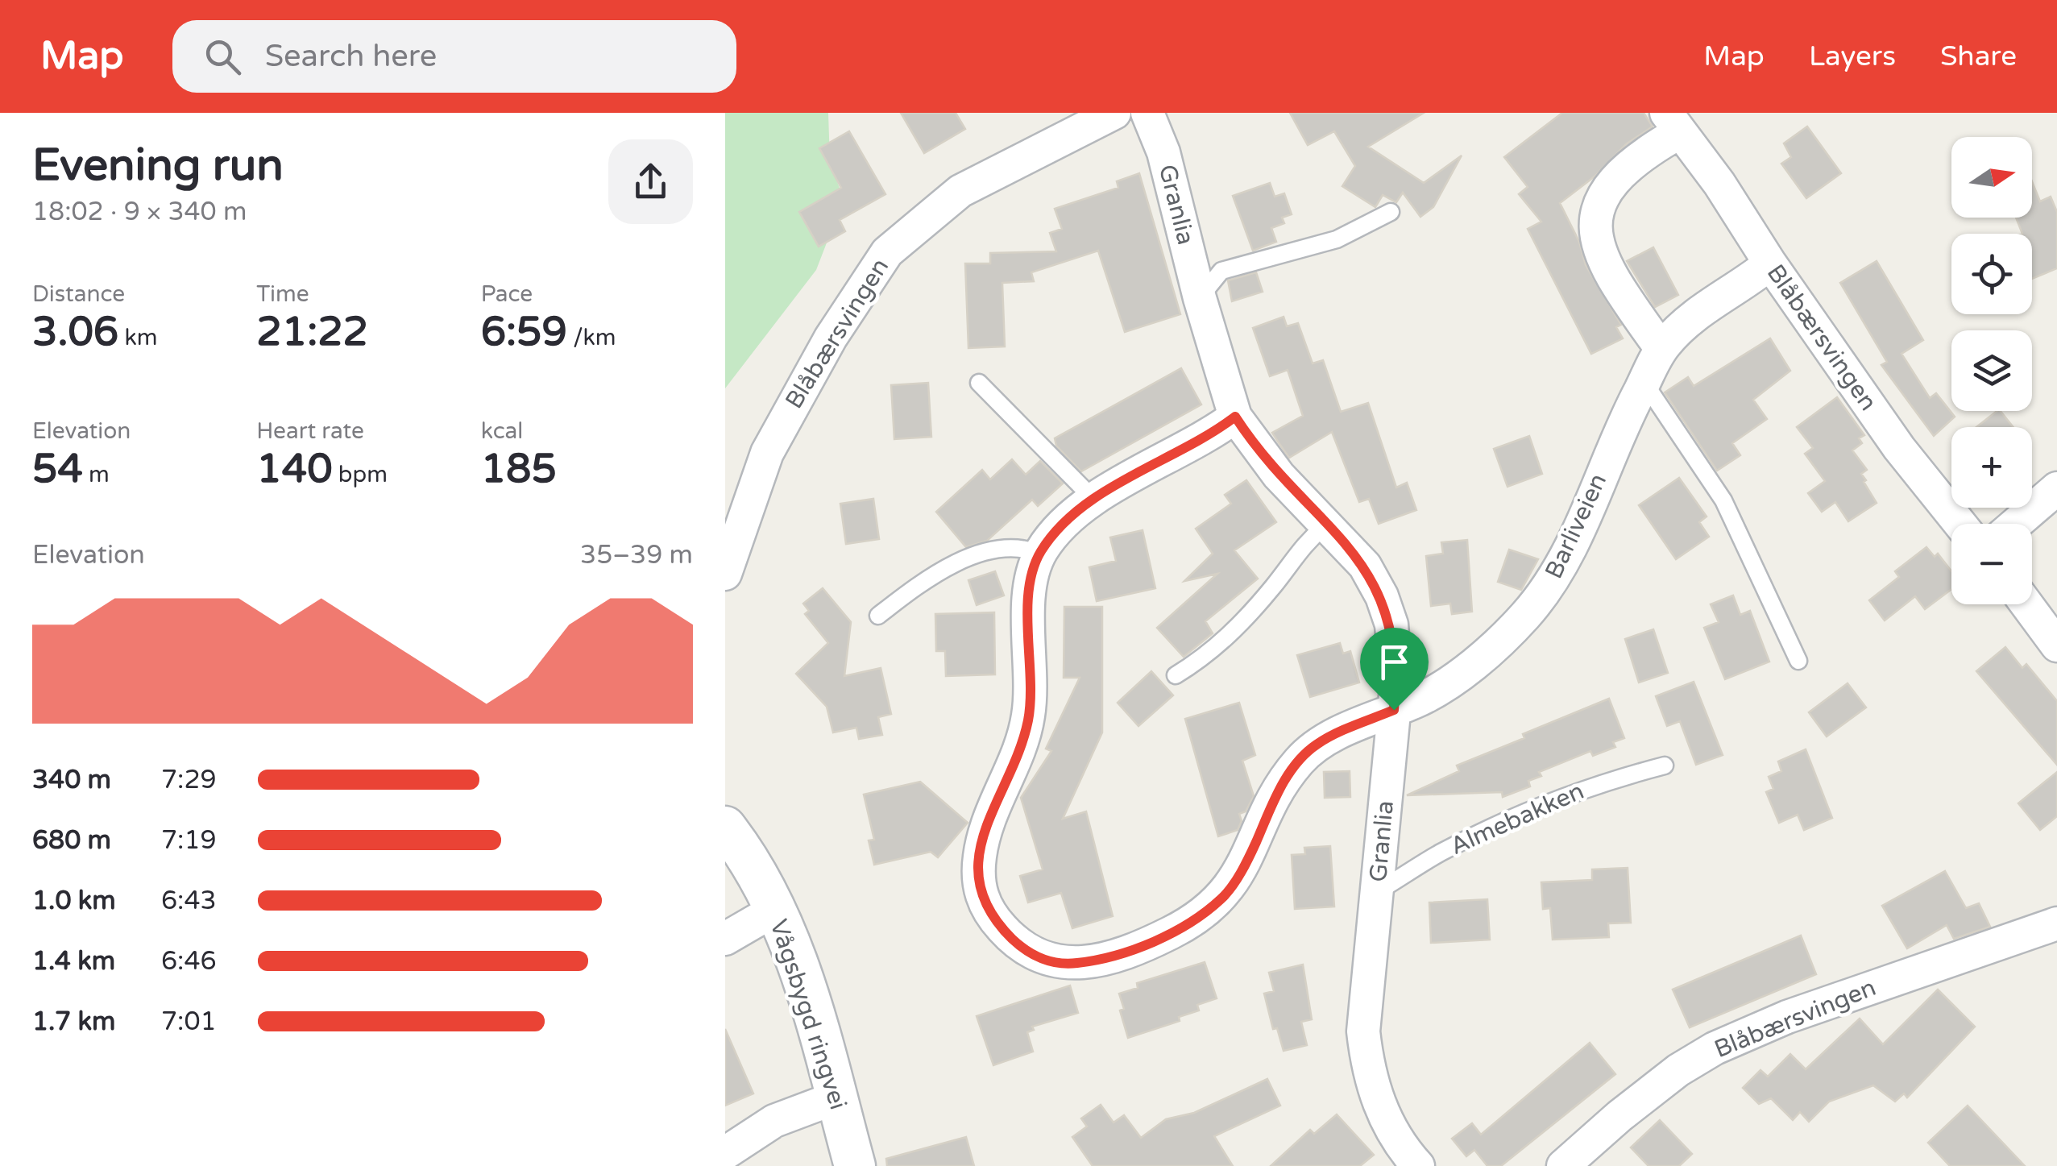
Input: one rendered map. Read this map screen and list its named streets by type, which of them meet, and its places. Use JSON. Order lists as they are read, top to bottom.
{
  "streets": {
    "street": [
      "Granlia",
      "Blåbærsvingen",
      "Barliveien",
      "Vågsbygd ringvei"
    ],
    "lane": ["Almebakken"]
  },
  "crossings": [
    ["Granlia", "Barliveien"],
    ["Granlia", "Almebakken"],
    ["Blåbærsvingen", "Barliveien"]
  ],
  "north": "right",
  "page": {
    "header": "Map",
    "search": "Search here",
    "nav": ["Map", "Layers", "Share"],
    "heading": ["Evening run", "18:02 · 9 × 340 m"],
    "map_buttons": ["+", "−"],
    "stats": [
      ["Distance", "3.06 km"],
      ["Time", "21:22"],
      ["Pace", "6:59 /km"],
      ["Elevation", "54 m"],
      ["Heart rate", "140 bpm"],
      ["kcal", "185"]
    ],
    "chart": ["Elevation", "35–39 m"],
    "list": [
      {
        "name": "340 m",
        "note": "7:29"
      },
      {
        "name": "680 m",
        "note": "7:19"
      },
      {
        "name": "1.0 km",
        "note": "6:43"
      },
      {
        "name": "1.4 km",
        "note": "6:46"
      },
      {
        "name": "1.7 km",
        "note": "7:01"
      }
    ]
  }
}
